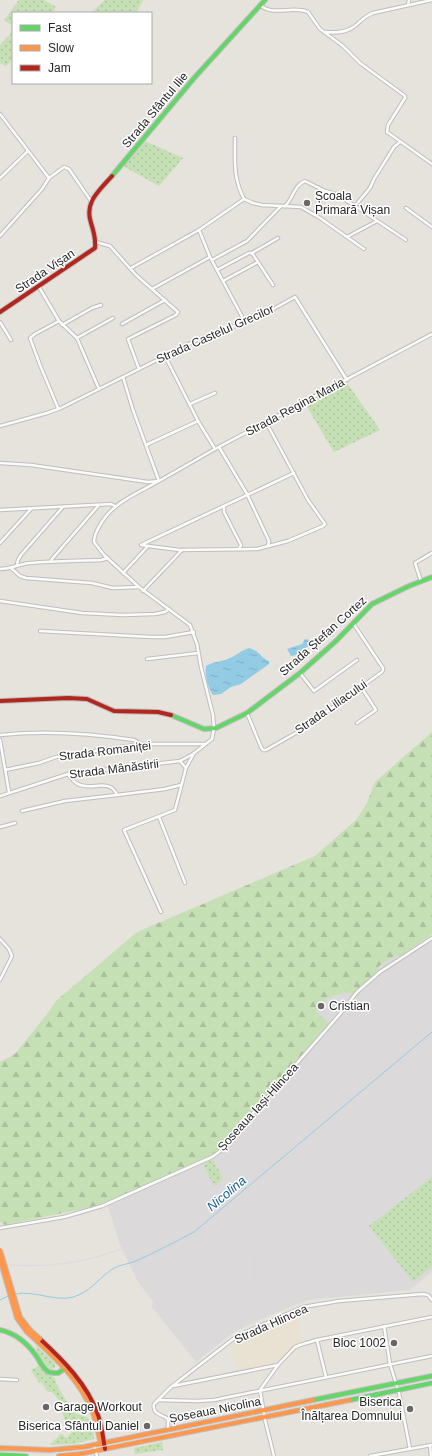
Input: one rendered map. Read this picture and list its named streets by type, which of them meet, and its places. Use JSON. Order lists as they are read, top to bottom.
{
  "streets": {
    "main road": [
      "Strada Sfântul Ilie",
      "Strada Vișan",
      "Strada Ștefan Cortez",
      "Șoseaua Nicolina"
    ],
    "street": [
      "Strada Castelul Grecilor",
      "Strada Regina Maria",
      "Strada Liliacului",
      "Strada Romaniței",
      "Strada Mânăstirii",
      "Șoseaua Iași-Hlincea",
      "Strada Hlincea"
    ]
  },
  "crossings": [
    ["Strada Castelul Grecilor", "Strada Regina Maria"],
    ["Strada Ștefan Cortez", "Strada Liliacului"],
    ["Strada Romaniței", "Strada Mânăstirii"]
  ],
  "water": ["Nicolina"],
  "places": [
    "Școala Primară Vișan",
    "Cristian",
    "Bloc 1002",
    "Garage Workout",
    "Biserica Înălțarea Domnului",
    "Biserica Sfântul Daniel"
  ],
  "legend": ["Fast", "Slow", "Jam"]
}
